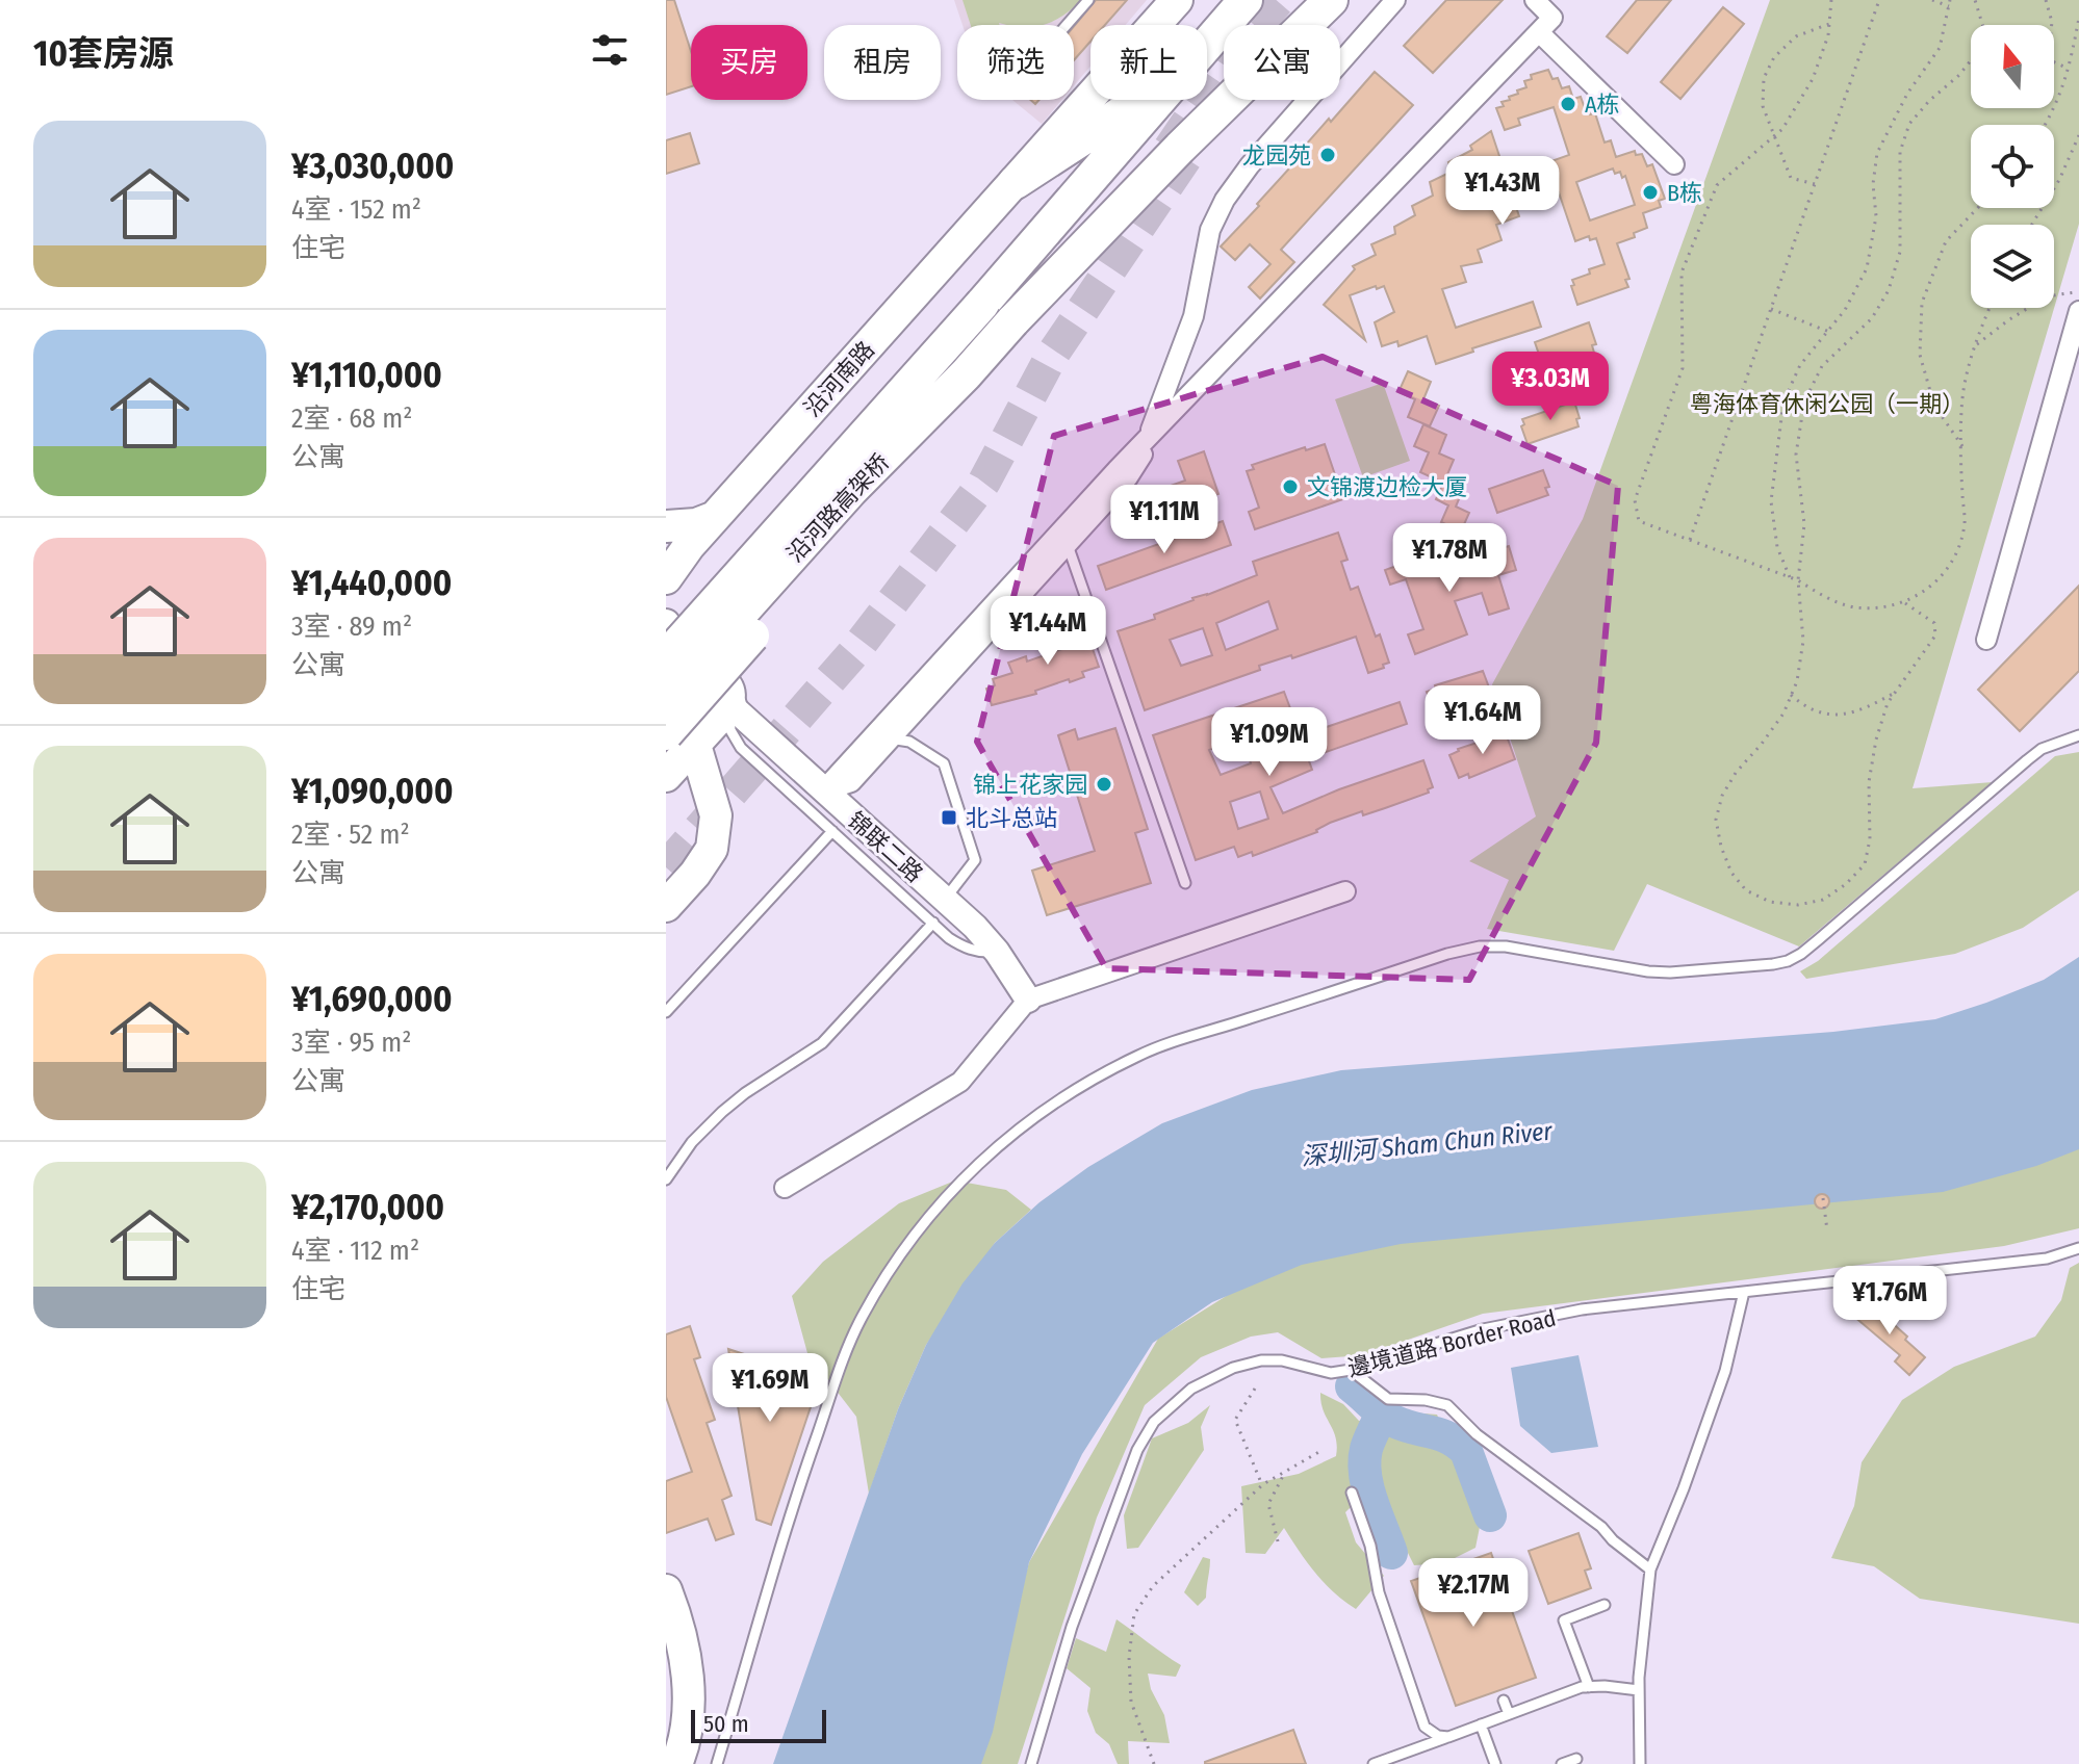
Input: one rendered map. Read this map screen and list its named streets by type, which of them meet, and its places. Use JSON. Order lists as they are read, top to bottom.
{
  "streets": {
    "highway": ["沿河路高架桥"],
    "main road": ["沿河南路"],
    "street": ["锦联二路"],
    "lane": ["邊境道路 Border Road"]
  },
  "water": ["深圳河 Sham Chun River"],
  "parks": ["粤海体育休闲公园（一期）"],
  "places": {
    "other": [
      "A栋",
      "龙园苑",
      "B栋",
      "文锦渡边检大厦",
      "锦上花家园"
    ],
    "transit": ["北斗总站"]
  },
  "scale_bar": "50 m",
  "north": "top",
  "page": {
    "heading": "10套房源",
    "chip": [
      "买房",
      "租房",
      "筛选",
      "新上",
      "公寓"
    ],
    "list": [
      {
        "name": "¥3,030,000",
        "note": "4室 · 152 m² · 住宅"
      },
      {
        "name": "¥1,110,000",
        "note": "2室 · 68 m² · 公寓"
      },
      {
        "name": "¥1,440,000",
        "note": "3室 · 89 m² · 公寓"
      },
      {
        "name": "¥1,090,000",
        "note": "2室 · 52 m² · 公寓"
      },
      {
        "name": "¥1,690,000",
        "note": "3室 · 95 m² · 公寓"
      },
      {
        "name": "¥2,170,000",
        "note": "4室 · 112 m² · 住宅"
      }
    ],
    "price": [
      "¥1.43M",
      "¥3.03M",
      "¥1.11M",
      "¥1.78M",
      "¥1.44M",
      "¥1.64M",
      "¥1.09M",
      "¥1.76M",
      "¥1.69M",
      "¥2.17M"
    ],
    "scale": "50 m"
  }
}
